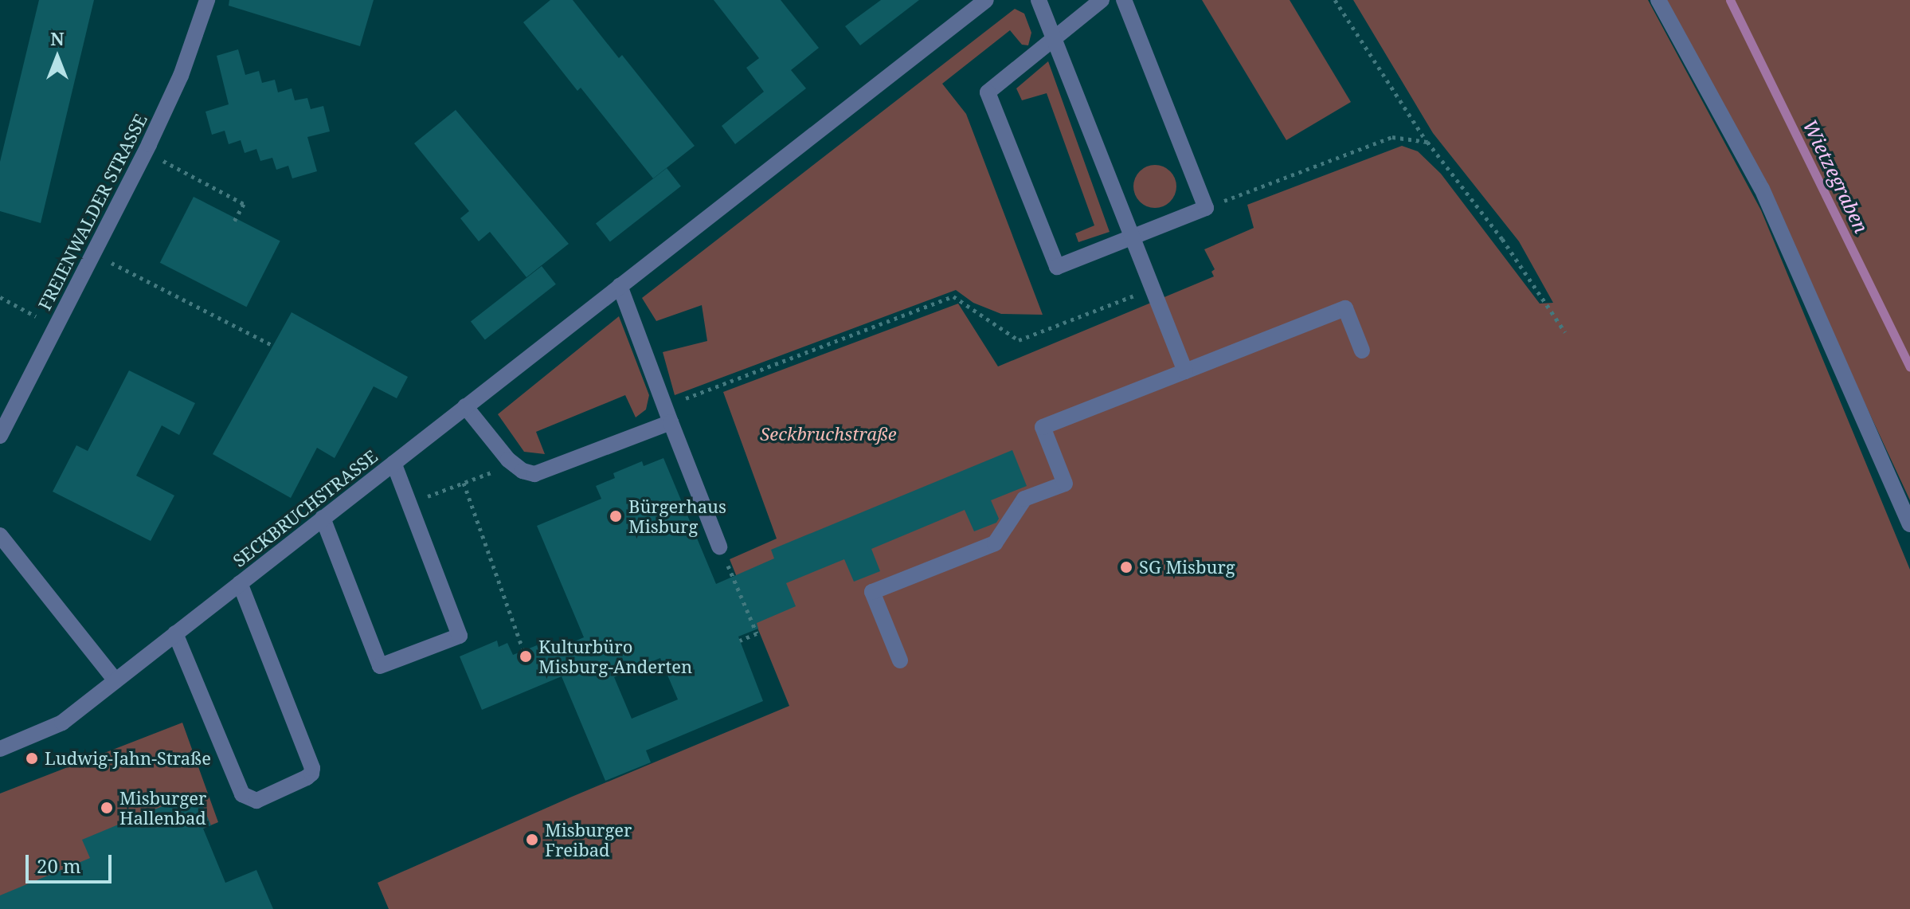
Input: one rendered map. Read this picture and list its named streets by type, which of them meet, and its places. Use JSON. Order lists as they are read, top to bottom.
{
  "streets": {
    "street": ["FREIENWALDER STRASSE", "SECKBRUCHSTRASSE"]
  },
  "water": ["Wietzegraben"],
  "parks": ["Seckbruchstraße"],
  "places": [
    "Bürgerhaus Misburg",
    "SG Misburg",
    "Kulturbüro Misburg-Anderten",
    "Ludwig-Jahn-Straße",
    "Misburger Hallenbad",
    "Misburger Freibad"
  ],
  "scale_bar": "20 m",
  "north": "top"
}
